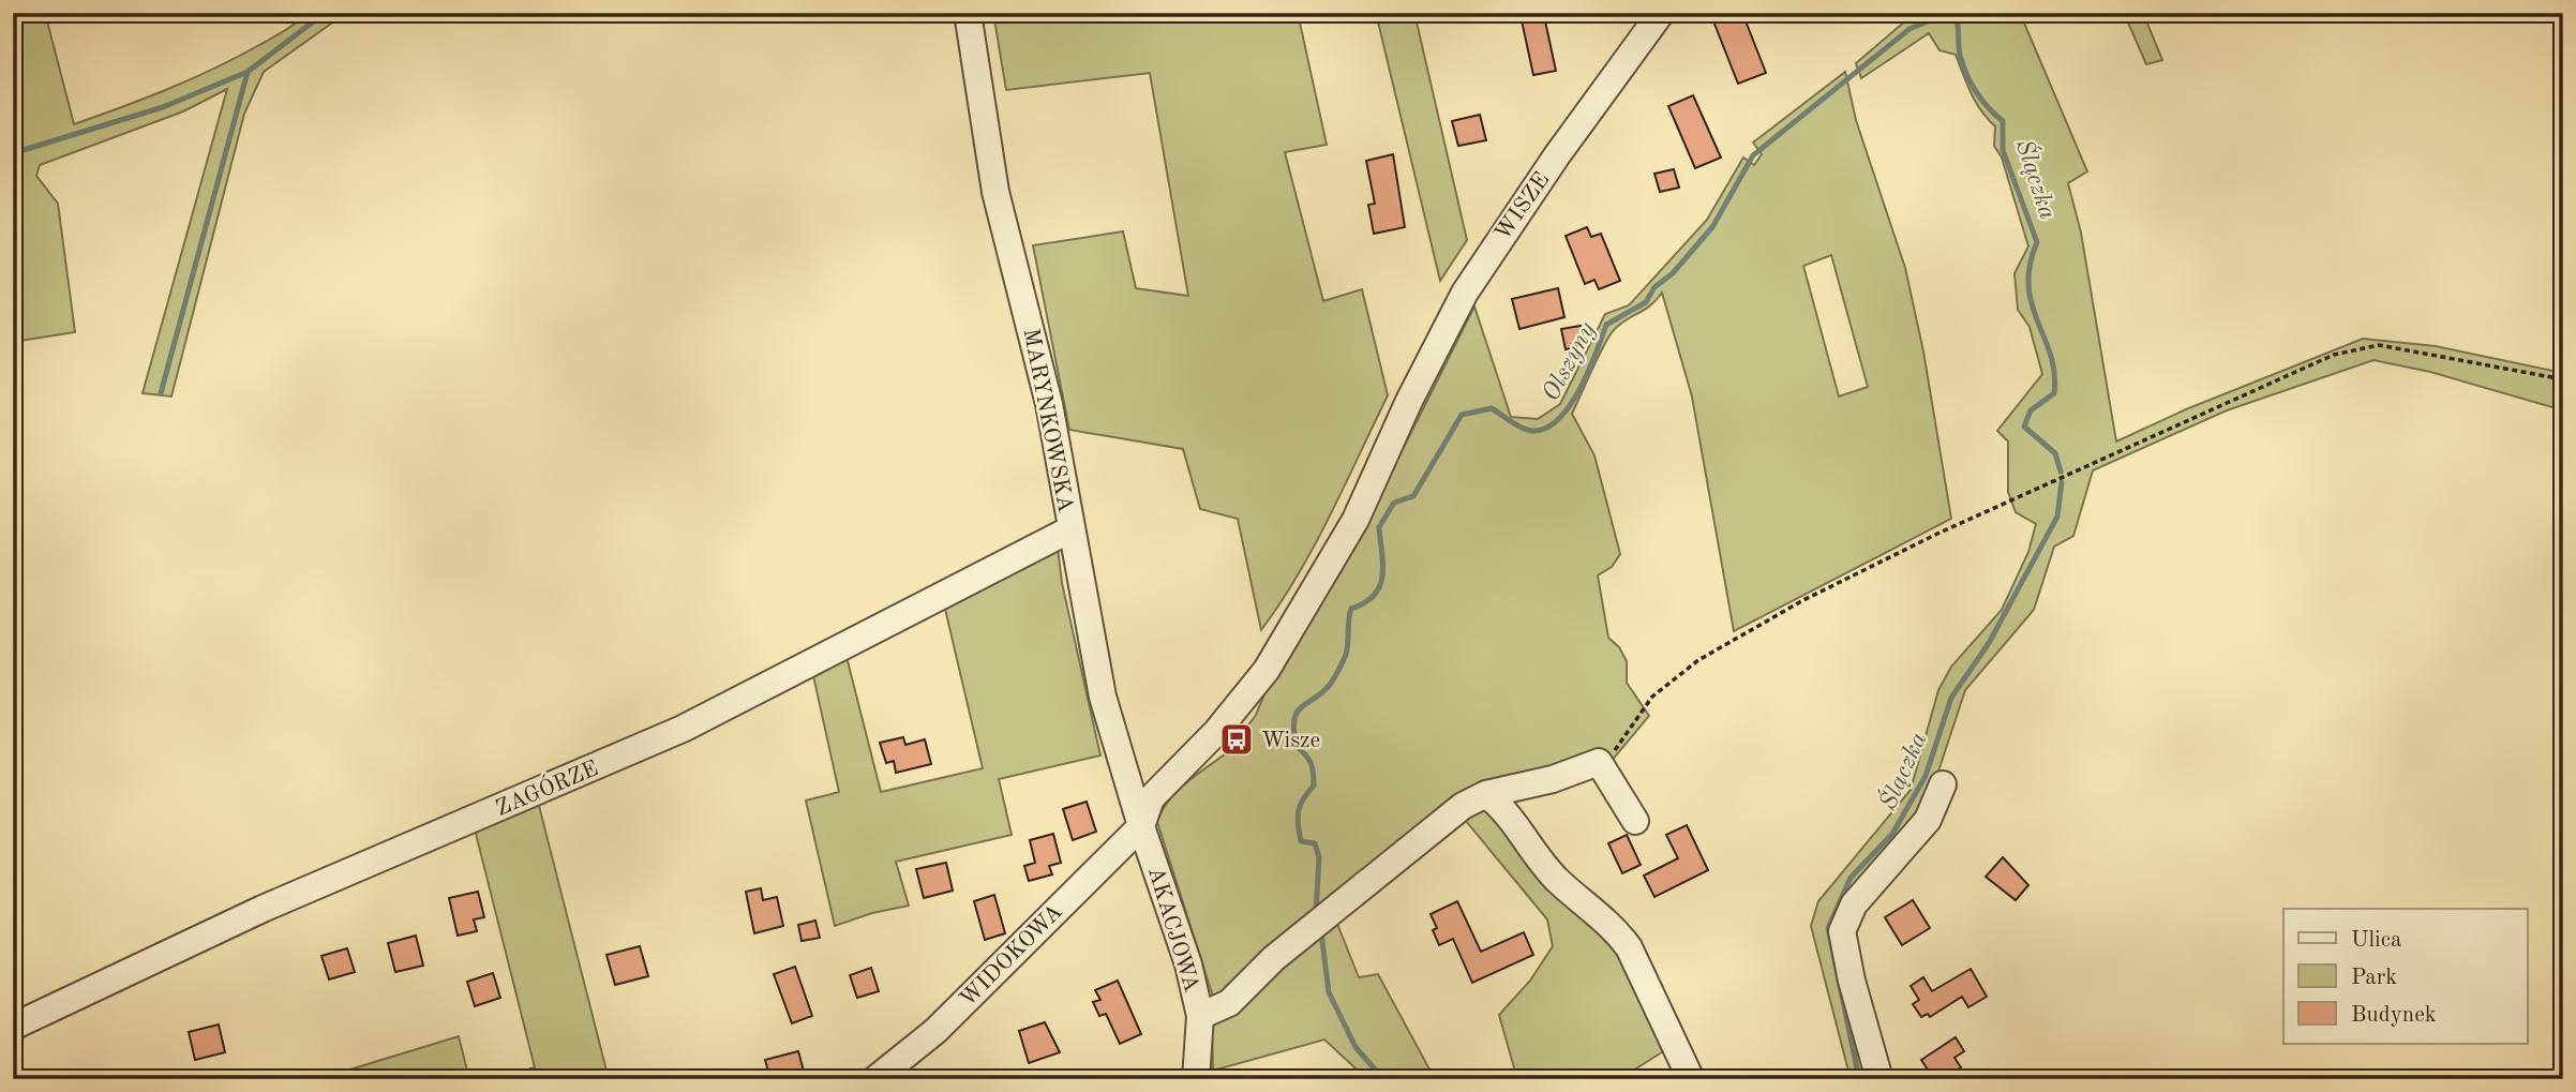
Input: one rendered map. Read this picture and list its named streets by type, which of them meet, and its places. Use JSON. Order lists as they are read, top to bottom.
{
  "streets": {
    "street": [
      "WISZE",
      "MARYNKOWSKA",
      "ZAGÓRZE",
      "AKACJOWA",
      "WIDOKOWA"
    ]
  },
  "crossings": [
    ["WISZE", "MARYNKOWSKA"],
    ["WISZE", "AKACJOWA"],
    ["WISZE", "WIDOKOWA"],
    ["MARYNKOWSKA", "ZAGÓRZE"],
    ["MARYNKOWSKA", "AKACJOWA"],
    ["MARYNKOWSKA", "WIDOKOWA"],
    ["AKACJOWA", "WIDOKOWA"]
  ],
  "water": ["Ślączka", "Olszyny"],
  "places": {
    "bus stop": ["Wisze"]
  },
  "legend": ["Ulica", "Park", "Budynek"]
}
